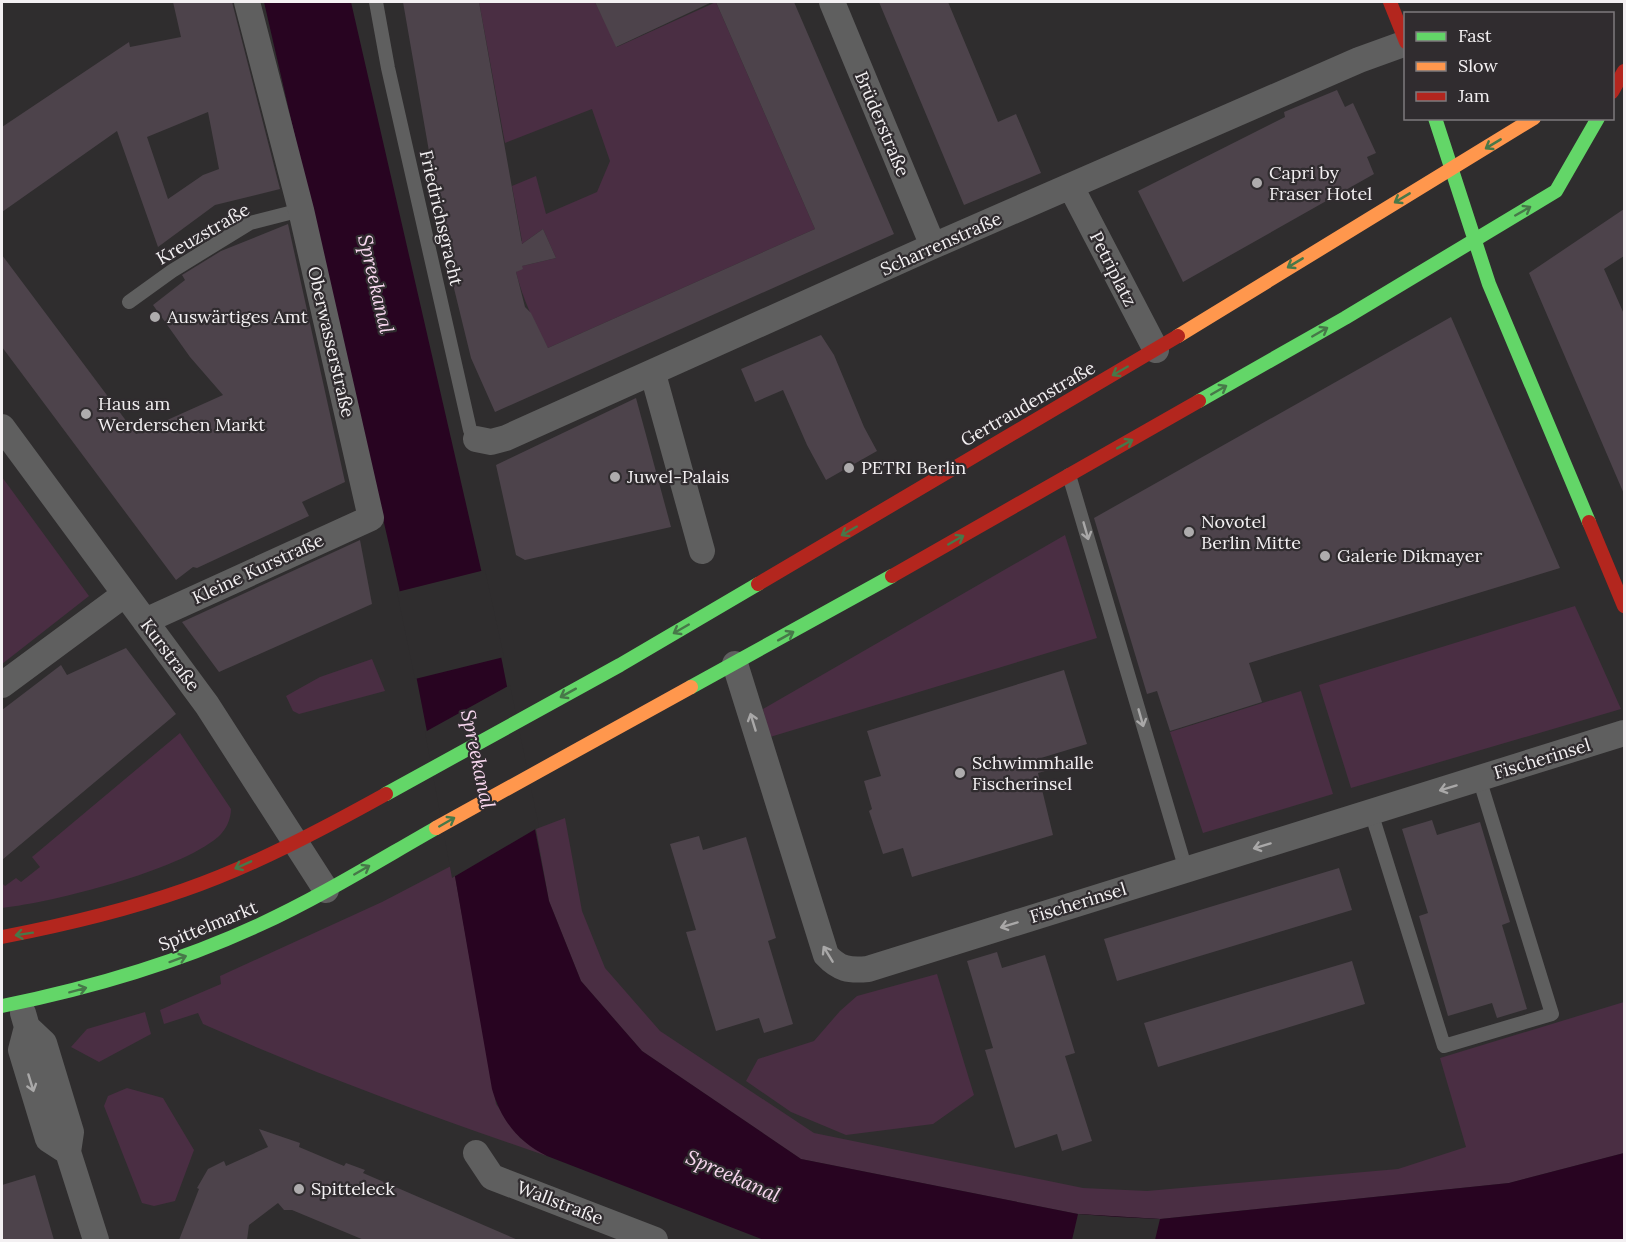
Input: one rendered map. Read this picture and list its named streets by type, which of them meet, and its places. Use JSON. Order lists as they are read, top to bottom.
{
  "streets": {
    "main road": ["Gertraudenstraße", "Spittelmarkt"],
    "street": [
      "Brüderstraße",
      "Scharrenstraße",
      "Petriplatz",
      "Oberwasserstraße",
      "Kleine Kurstraße",
      "Kurstraße",
      "Fischerinsel",
      "Wallstraße"
    ],
    "lane": ["Friedrichsgracht", "Kreuzstraße"]
  },
  "crossings": [
    ["Brüderstraße", "Scharrenstraße"],
    ["Friedrichsgracht", "Scharrenstraße"],
    ["Kreuzstraße", "Oberwasserstraße"],
    ["Scharrenstraße", "Petriplatz"],
    ["Petriplatz", "Gertraudenstraße"],
    ["Oberwasserstraße", "Kleine Kurstraße"],
    ["Gertraudenstraße", "Kurstraße"],
    ["Kleine Kurstraße", "Kurstraße"],
    ["Kurstraße", "Spittelmarkt"],
    ["Fischerinsel", "Spittelmarkt"]
  ],
  "water": ["Spreekanal"],
  "places": [
    "Capri by Fraser Hotel",
    "Auswärtiges Amt",
    "Haus am Werderschen Markt",
    "PETRI Berlin",
    "Juwel-Palais",
    "Novotel Berlin Mitte",
    "Galerie Dikmayer",
    "Schwimmhalle Fischerinsel",
    "Spitteleck"
  ],
  "legend": ["Fast", "Slow", "Jam"]
}
